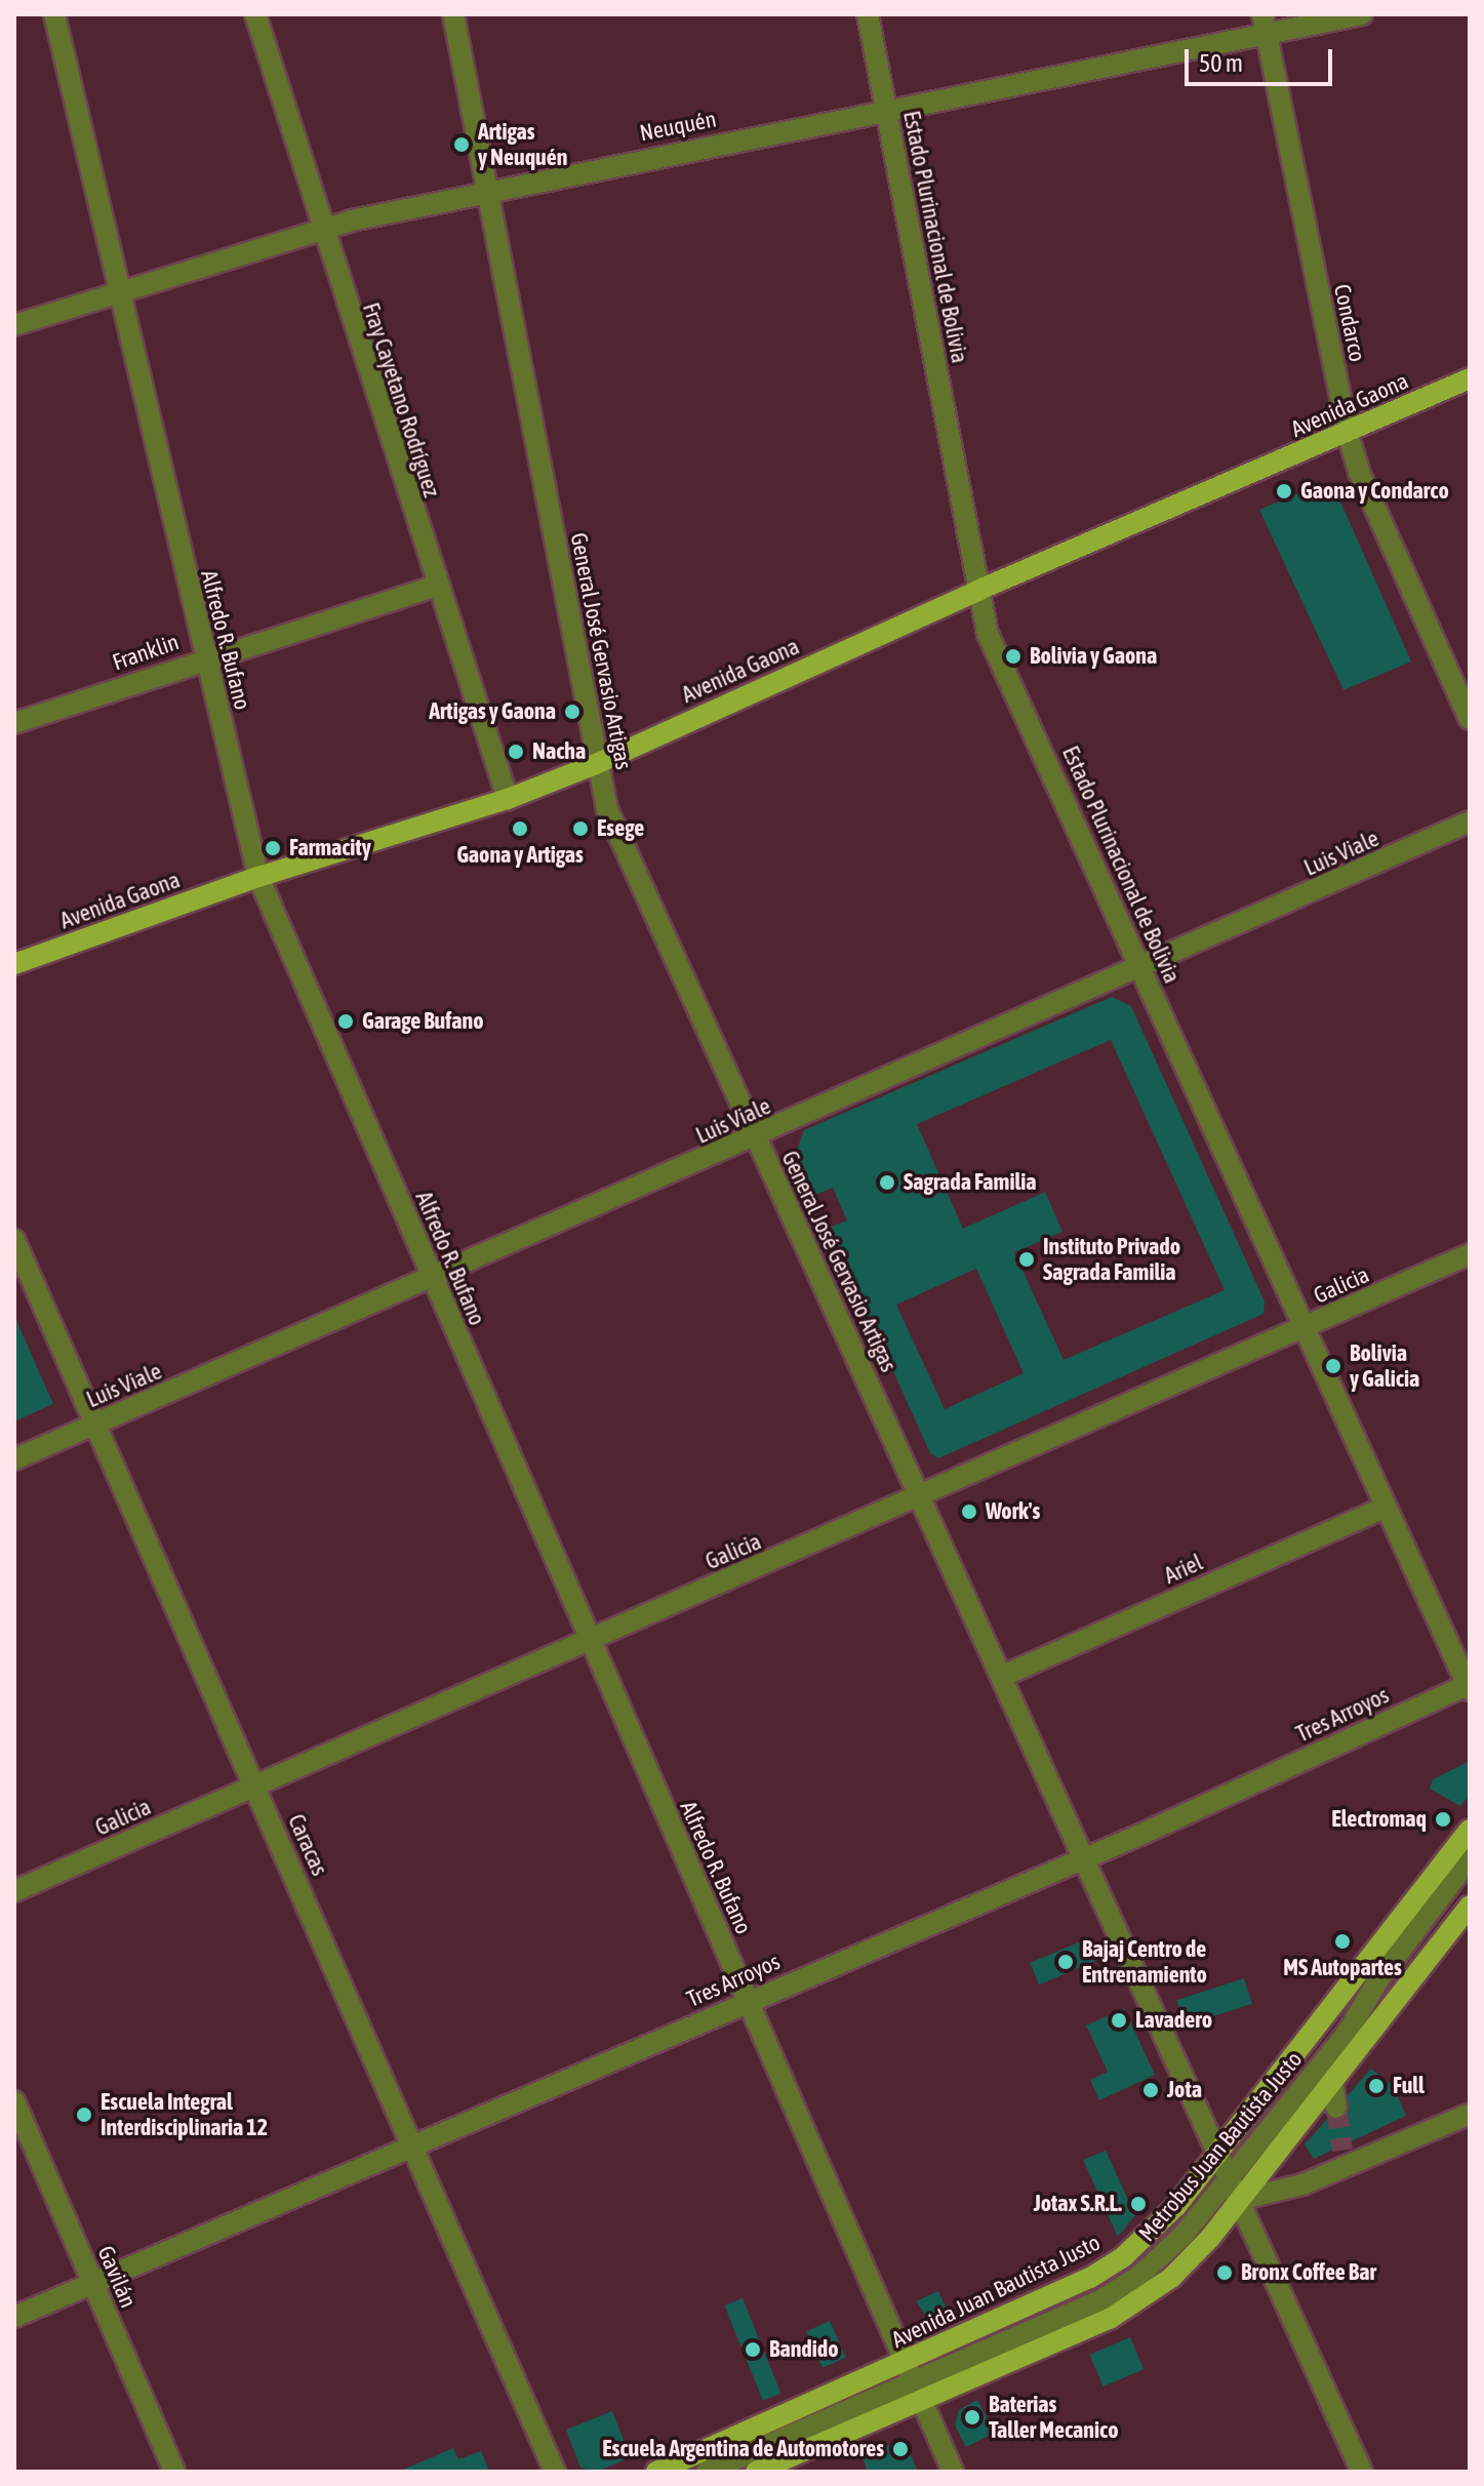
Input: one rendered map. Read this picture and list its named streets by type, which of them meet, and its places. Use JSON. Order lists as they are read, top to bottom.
{
  "streets": {
    "main road": ["Avenida Gaona", "Avenida Juan Bautista Justo"],
    "street": [
      "Neuquén",
      "Estado Plurinacional de Bolivia",
      "Condarco",
      "Fray Cayetano Rodríguez",
      "Alfredo R. Bufano",
      "General José Gervasio Artigas",
      "Franklin",
      "Luis Viale",
      "Galicia",
      "Ariel",
      "Tres Arroyos",
      "Caracas",
      "Metrobus Juan Bautista Justo",
      "Gavilán"
    ]
  },
  "crossings": [
    ["Neuquén", "Estado Plurinacional de Bolivia"],
    ["Neuquén", "Condarco"],
    ["Neuquén", "Fray Cayetano Rodríguez"],
    ["Neuquén", "Alfredo R. Bufano"],
    ["Neuquén", "General José Gervasio Artigas"],
    ["Estado Plurinacional de Bolivia", "Avenida Gaona"],
    ["Estado Plurinacional de Bolivia", "Luis Viale"],
    ["Estado Plurinacional de Bolivia", "Galicia"],
    ["Estado Plurinacional de Bolivia", "Ariel"],
    ["Estado Plurinacional de Bolivia", "Tres Arroyos"],
    ["Condarco", "Avenida Gaona"],
    ["Fray Cayetano Rodríguez", "Avenida Gaona"],
    ["Fray Cayetano Rodríguez", "Franklin"],
    ["Avenida Gaona", "Alfredo R. Bufano"],
    ["Avenida Gaona", "General José Gervasio Artigas"],
    ["Alfredo R. Bufano", "Franklin"],
    ["Alfredo R. Bufano", "Luis Viale"],
    ["Alfredo R. Bufano", "Galicia"],
    ["Alfredo R. Bufano", "Tres Arroyos"],
    ["Alfredo R. Bufano", "Metrobus Juan Bautista Justo"],
    ["Alfredo R. Bufano", "Avenida Juan Bautista Justo"],
    ["General José Gervasio Artigas", "Luis Viale"],
    ["General José Gervasio Artigas", "Galicia"],
    ["General José Gervasio Artigas", "Ariel"],
    ["General José Gervasio Artigas", "Tres Arroyos"],
    ["General José Gervasio Artigas", "Metrobus Juan Bautista Justo"],
    ["General José Gervasio Artigas", "Avenida Juan Bautista Justo"],
    ["Luis Viale", "Caracas"],
    ["Galicia", "Caracas"],
    ["Tres Arroyos", "Caracas"],
    ["Tres Arroyos", "Gavilán"],
    ["Metrobus Juan Bautista Justo", "Avenida Juan Bautista Justo"]
  ],
  "places": [
    "Artigas y Neuquén",
    "Gaona y Condarco",
    "Bolivia y Gaona",
    "Artigas y Gaona",
    "Nacha",
    "Gaona y Artigas",
    "Esege",
    "Farmacity",
    "Garage Bufano",
    "Sagrada Familia",
    "Instituto Privado Sagrada Familia",
    "Bolivia y Galicia",
    "Work's",
    "Electromaq",
    "MS Autopartes",
    "Bajaj Centro de Entrenamiento",
    "Lavadero",
    "Full",
    "Jota",
    "Escuela Integral Interdisciplinaria 12",
    "Jotax S.R.L.",
    "Bronx Coffee Bar",
    "Bandido",
    "Baterias Taller Mecanico",
    "Escuela Argentina de Automotores"
  ],
  "scale_bar": "50 m"
}
